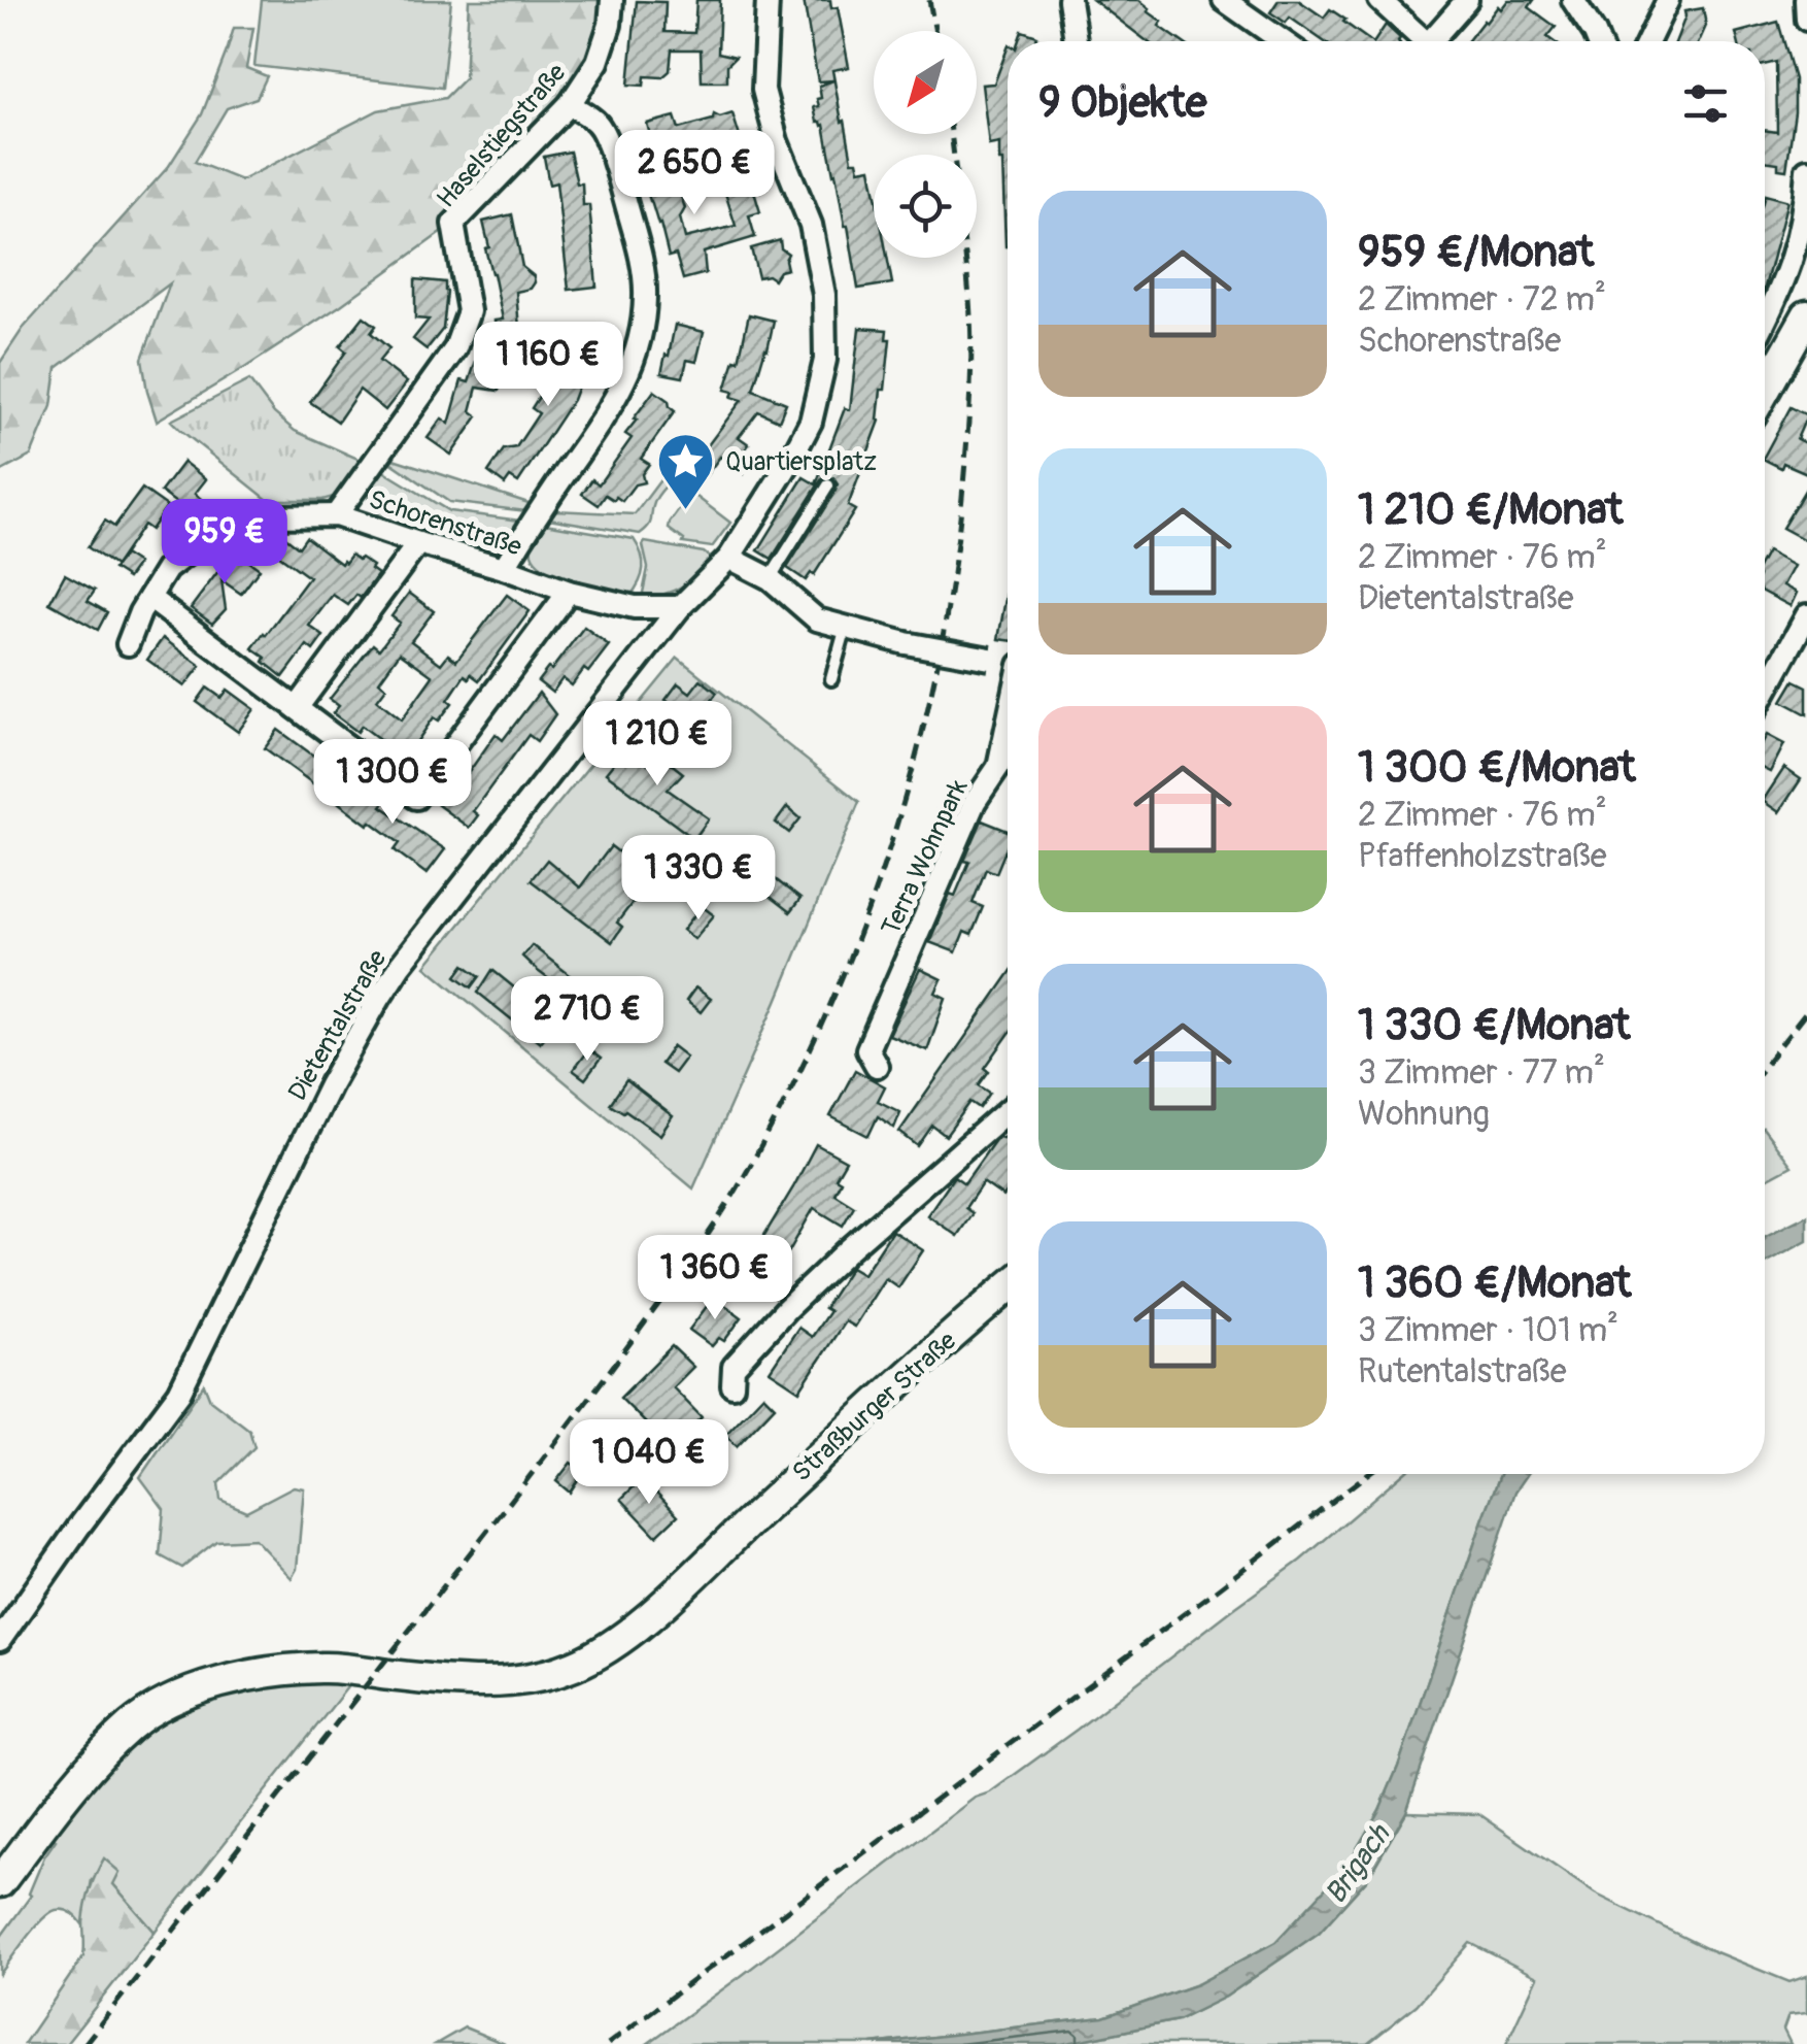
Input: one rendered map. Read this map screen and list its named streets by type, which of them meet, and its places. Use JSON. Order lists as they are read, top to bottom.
{
  "streets": {
    "main road": ["Straßburger Straße"],
    "street": [
      "Haselstiegstraße",
      "Schorenstraße",
      "Terra Wohnpark",
      "Dietentalstraße"
    ]
  },
  "crossings": [
    ["Haselstiegstraße", "Schorenstraße"],
    ["Schorenstraße", "Dietentalstraße"]
  ],
  "water": ["Brigach"],
  "places": {
    "place": ["Quartiersplatz"]
  },
  "north": "bottom left",
  "page": {
    "heading": "9 Objekte",
    "price": [
      "2 650 €",
      "1 160 €",
      "959 €",
      "1 210 €",
      "1 300 €",
      "1 330 €",
      "2 710 €",
      "1 360 €",
      "1 040 €"
    ],
    "list": [
      {
        "name": "959 €/Monat",
        "note": "2 Zimmer · 72 m² · Schorenstraße"
      },
      {
        "name": "1 210 €/Monat",
        "note": "2 Zimmer · 76 m² · Dietentalstraße"
      },
      {
        "name": "1 300 €/Monat",
        "note": "2 Zimmer · 76 m² · Pfaffenholzstraße"
      },
      {
        "name": "1 330 €/Monat",
        "note": "3 Zimmer · 77 m² · Wohnung"
      },
      {
        "name": "1 360 €/Monat",
        "note": "3 Zimmer · 101 m² · Rutentalstraße"
      }
    ]
  }
}
